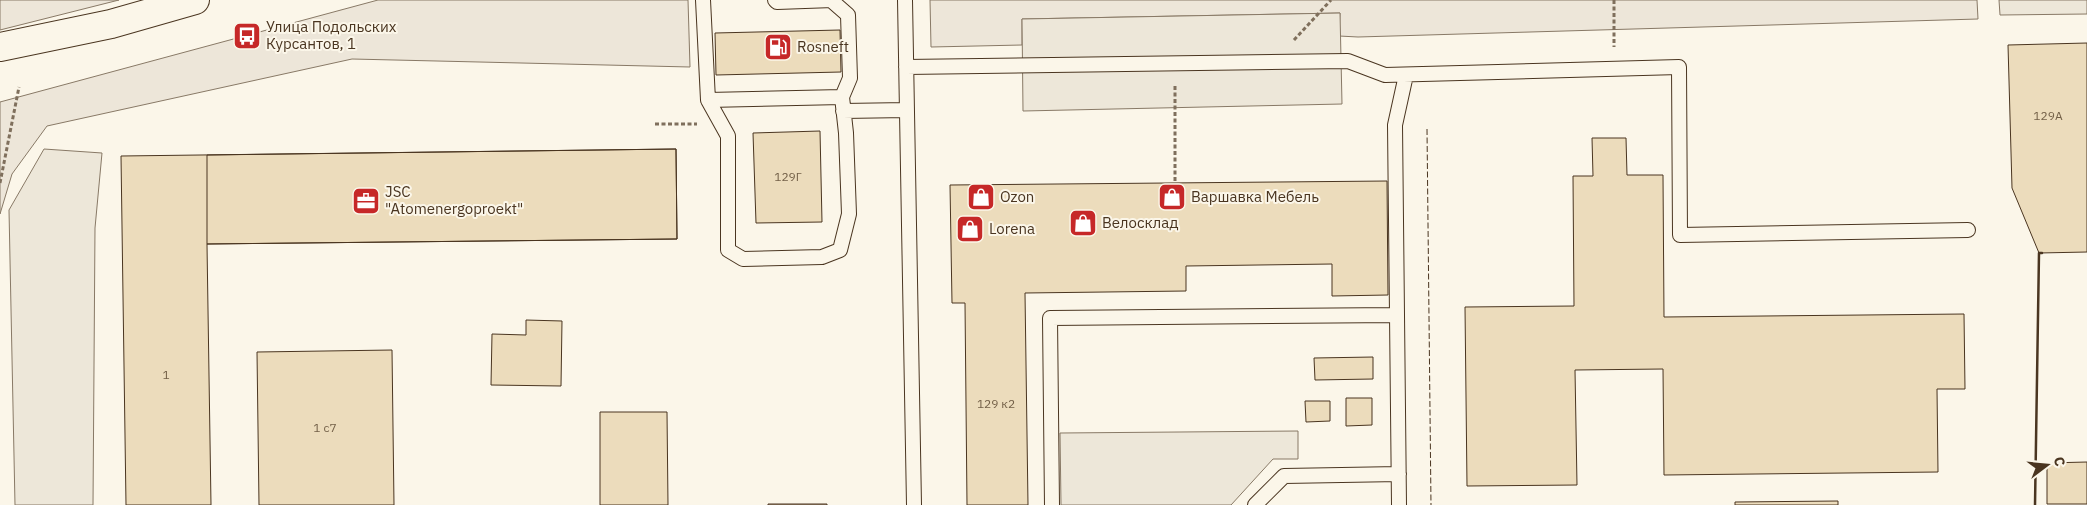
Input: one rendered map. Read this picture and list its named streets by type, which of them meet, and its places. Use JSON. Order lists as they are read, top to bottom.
{
  "places": {
    "bus stop": ["Улица Подольских Курсантов, 1"],
    "fuel station": ["Rosneft"],
    "shop": [
      "Ozon",
      "Варшавка Мебель",
      "Велосклад",
      "Lorena"
    ],
    "office": ["JSC \"Atomenergoproekt\""]
  },
  "house_numbers": [
    "129А",
    "129Г",
    "1",
    "129 к2",
    "1 с7"
  ],
  "north": "right"
}
